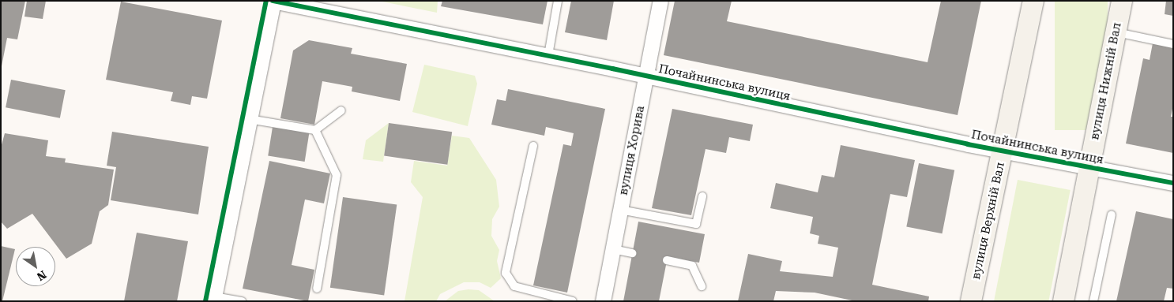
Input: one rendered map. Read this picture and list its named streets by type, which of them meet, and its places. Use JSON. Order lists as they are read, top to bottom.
{
  "streets": {
    "main road": ["вулиця Нижній Вал", "вулиця Верхній Вал"],
    "street": ["Почайнинська вулиця", "вулиця Хорива"]
  },
  "crossings": [
    ["вулиця Нижній Вал", "Почайнинська вулиця"],
    ["Почайнинська вулиця", "вулиця Хорива"],
    ["Почайнинська вулиця", "вулиця Верхній Вал"]
  ],
  "north": "bottom right"
}
